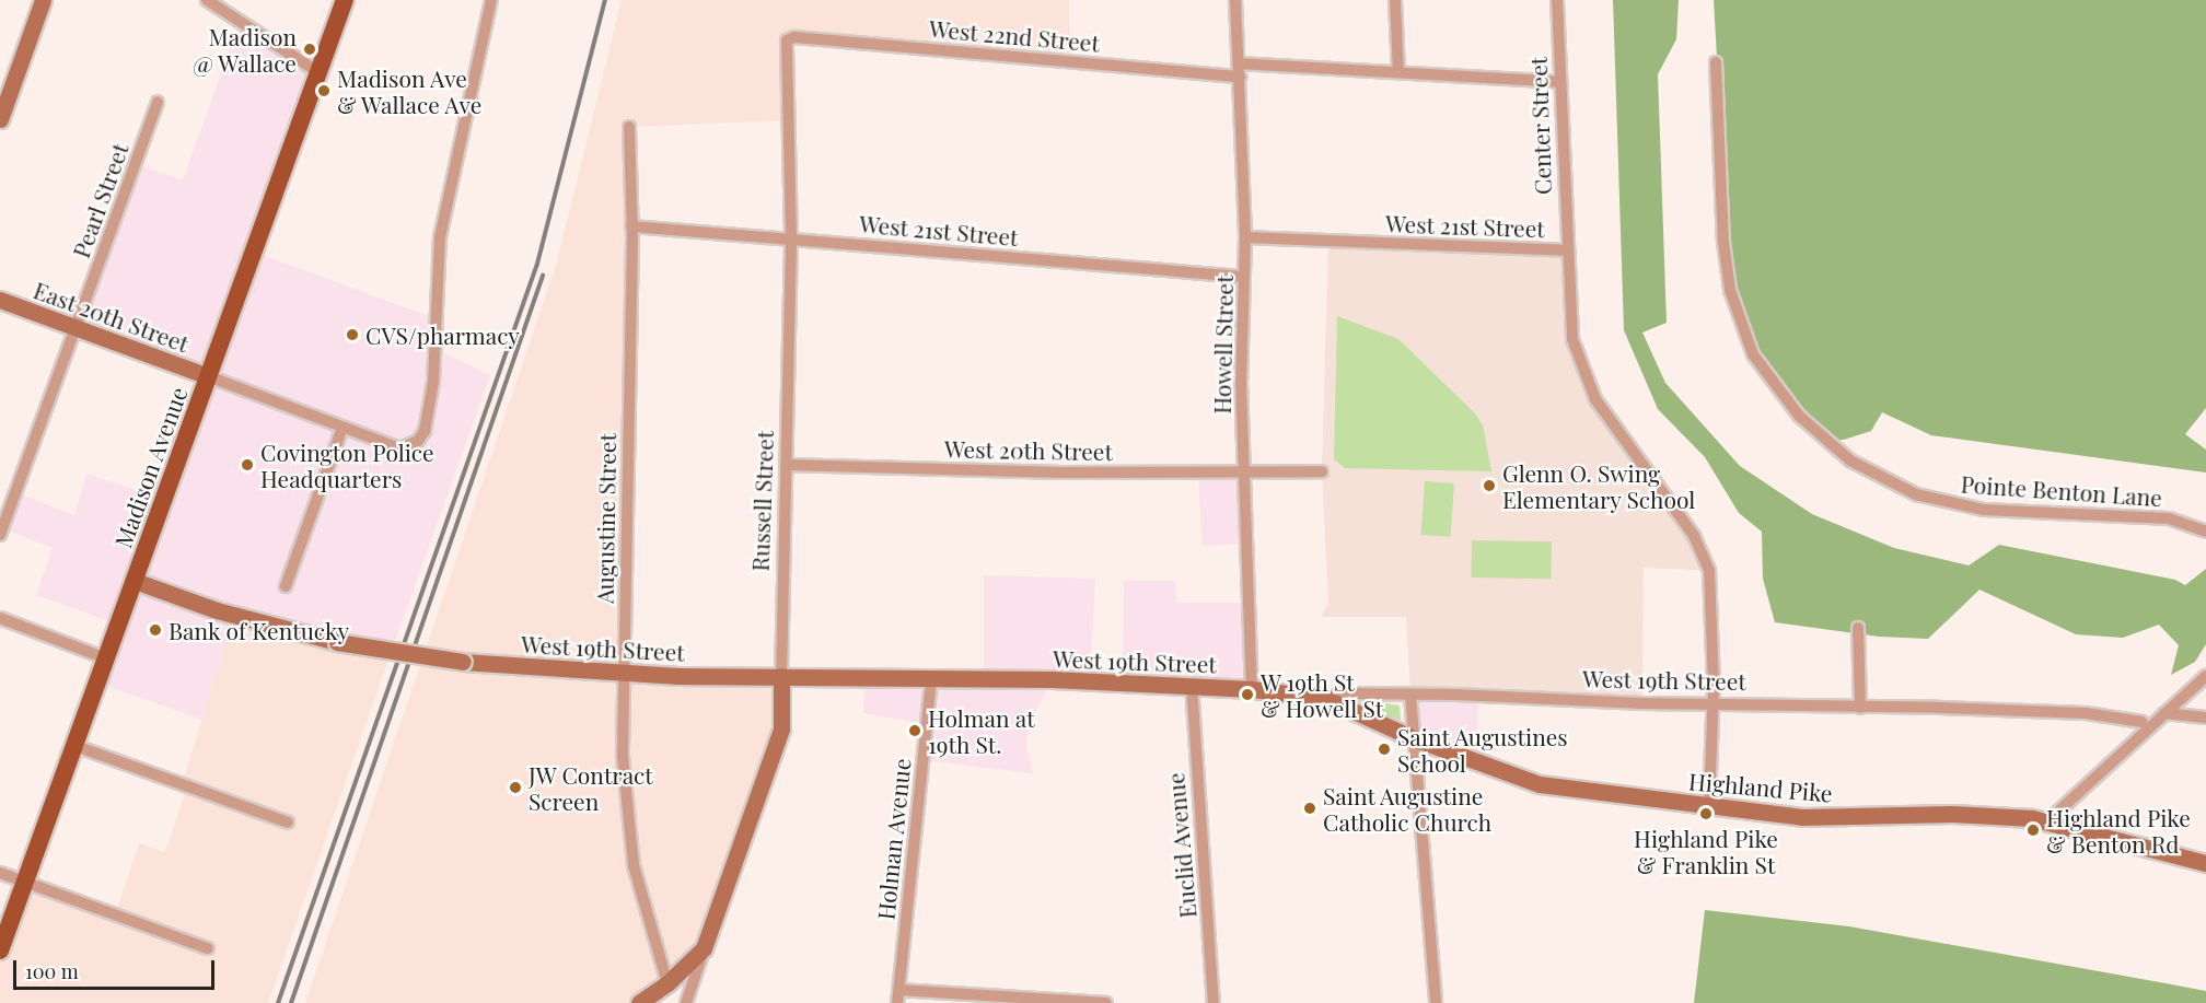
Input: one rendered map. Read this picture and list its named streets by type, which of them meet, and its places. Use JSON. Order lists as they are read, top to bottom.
{
  "streets": {
    "main road": ["Madison Avenue"],
    "street": [
      "West 22nd Street",
      "Center Street",
      "Pearl Street",
      "West 21st Street",
      "East 20th Street",
      "Howell Street",
      "West 20th Street",
      "Pointe Benton Lane",
      "Russell Street",
      "Augustine Street",
      "West 19th Street",
      "Highland Pike",
      "Holman Avenue",
      "Euclid Avenue"
    ]
  },
  "crossings": [
    ["West 22nd Street", "Howell Street"],
    ["West 22nd Street", "Russell Street"],
    ["Center Street", "West 21st Street"],
    ["Center Street", "West 19th Street"],
    ["Center Street", "Highland Pike"],
    ["Pearl Street", "East 20th Street"],
    ["West 21st Street", "Howell Street"],
    ["West 21st Street", "Russell Street"],
    ["West 21st Street", "Augustine Street"],
    ["East 20th Street", "Madison Avenue"],
    ["Howell Street", "West 20th Street"],
    ["Howell Street", "West 19th Street"],
    ["West 20th Street", "Russell Street"],
    ["Madison Avenue", "West 19th Street"],
    ["Russell Street", "Augustine Street"],
    ["Russell Street", "West 19th Street"],
    ["Augustine Street", "West 19th Street"],
    ["West 19th Street", "Highland Pike"],
    ["West 19th Street", "Holman Avenue"],
    ["West 19th Street", "Euclid Avenue"]
  ],
  "places": [
    "Madison @ Wallace",
    "Madison Ave & Wallace Ave",
    "CVS/pharmacy",
    "Covington Police Headquarters",
    "Glenn O. Swing Elementary School",
    "Bank of Kentucky",
    "W 19th St & Howell St",
    "Holman at 19th St.",
    "Saint Augustines School",
    "JW Contract Screen",
    "Saint Augustine Catholic Church",
    "Highland Pike & Franklin St",
    "Highland Pike & Benton Rd"
  ],
  "scale_bar": "100 m"
}
